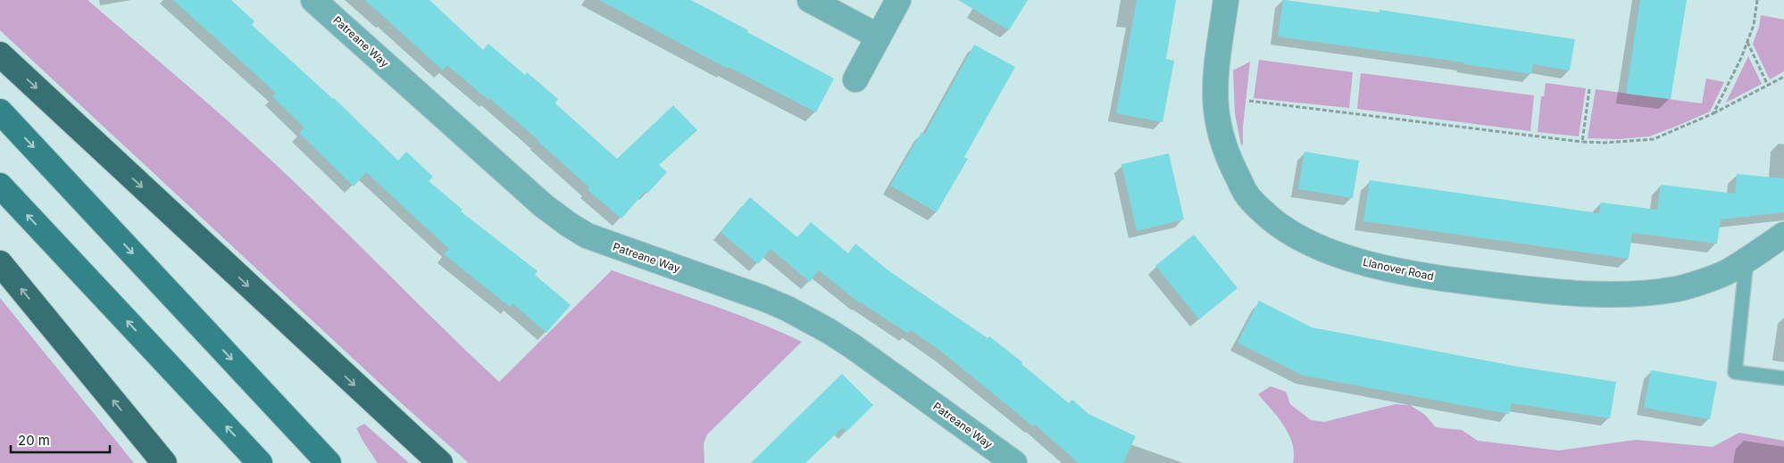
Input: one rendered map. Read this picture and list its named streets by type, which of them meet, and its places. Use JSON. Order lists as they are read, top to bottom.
{
  "streets": {
    "street": ["Patreane Way", "Llanover Road"]
  },
  "scale_bar": "20 m"
}
